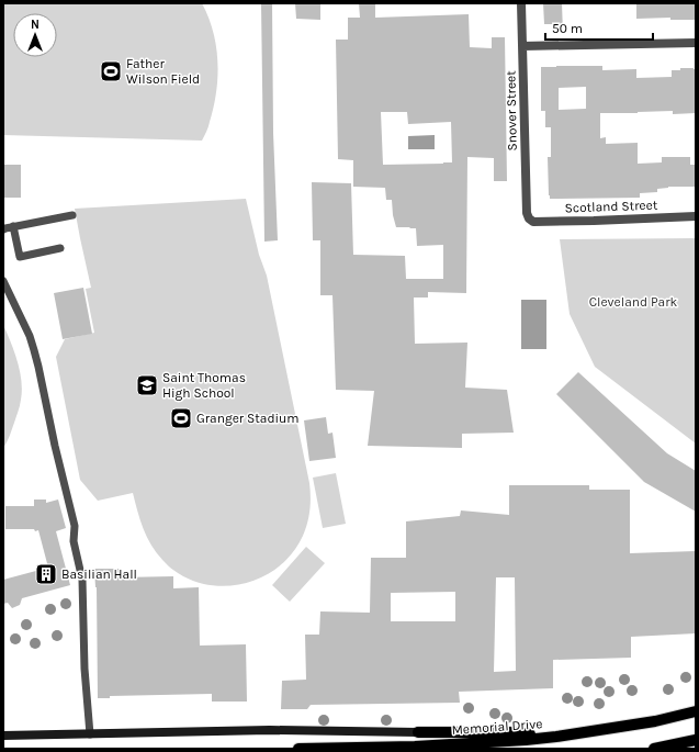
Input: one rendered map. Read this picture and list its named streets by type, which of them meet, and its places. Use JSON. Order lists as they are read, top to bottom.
{
  "streets": {
    "main road": ["Memorial Drive"],
    "street": ["Snover Street", "Scotland Street"]
  },
  "crossings": [
    ["Snover Street", "Scotland Street"]
  ],
  "parks": ["Cleveland Park"],
  "places": {
    "sports": ["Father Wilson Field", "Granger Stadium"],
    "school or university": ["Saint Thomas High School"],
    "building": ["Basilian Hall"]
  },
  "scale_bar": "50 m",
  "north": "top"
}
